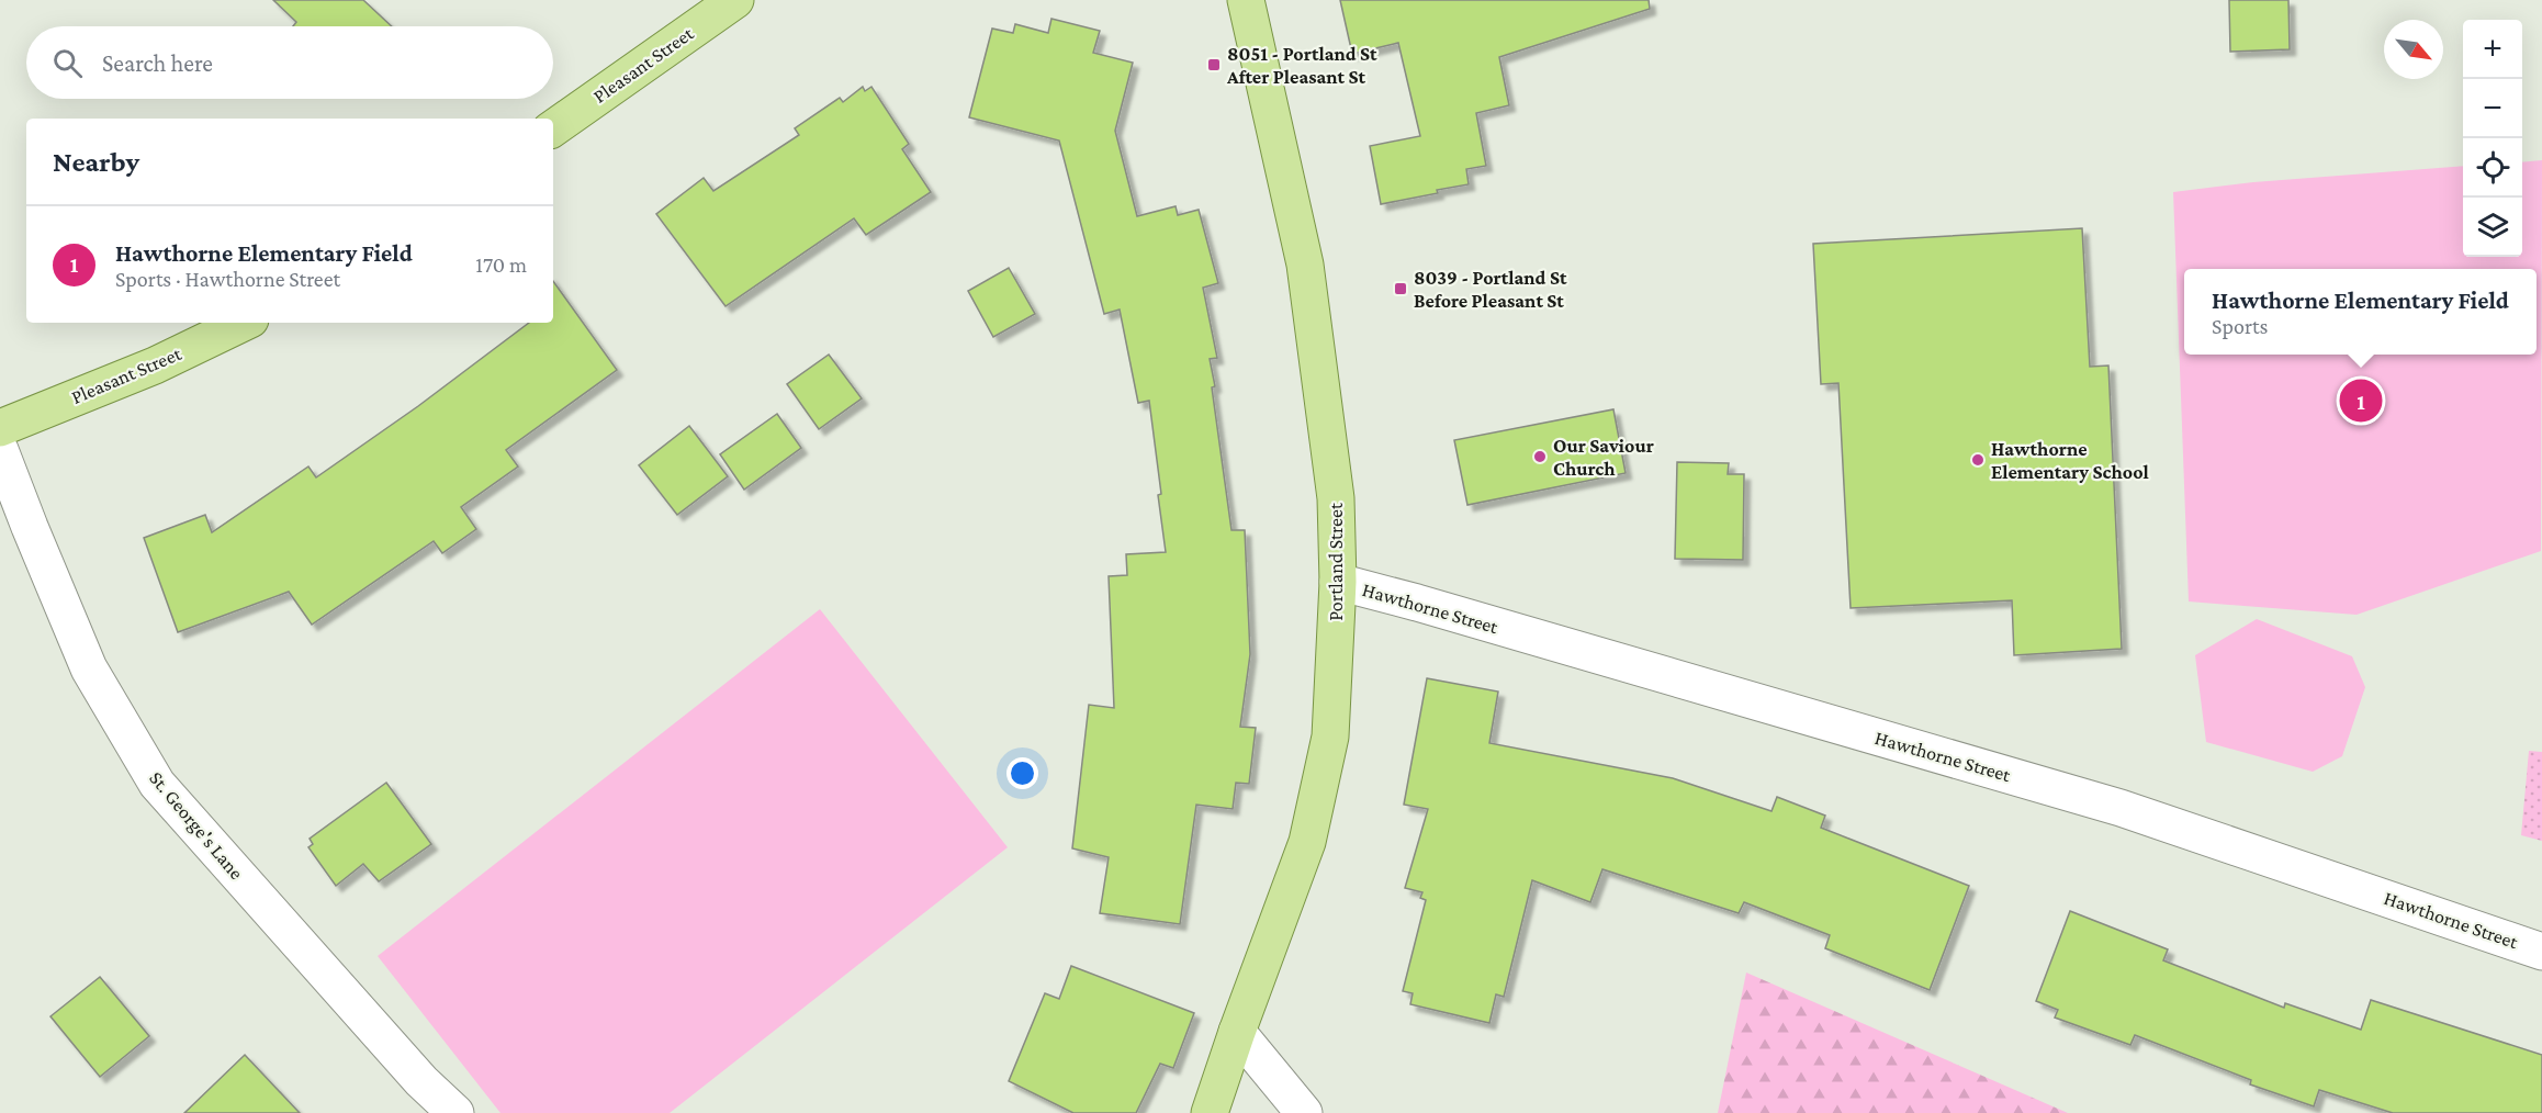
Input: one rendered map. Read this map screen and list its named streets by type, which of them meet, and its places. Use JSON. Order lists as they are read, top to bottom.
{
  "streets": {
    "main road": ["Pleasant Street", "Portland Street"],
    "street": ["Hawthorne Street", "St. George's Lane"]
  },
  "crossings": [
    ["Portland Street", "Hawthorne Street"]
  ],
  "places": {
    "transit": ["8051 - Portland St After Pleasant St", "8039 - Portland St Before Pleasant St"],
    "other": ["Our Saviour Church", "Hawthorne Elementary School"]
  },
  "north": "bottom right",
  "page": {
    "map_buttons": ["+", "−"],
    "search": "Search here",
    "heading": "Nearby",
    "list": [
      {
        "mark": "1",
        "name": "Hawthorne Elementary Field",
        "note": "Sports · Hawthorne Street",
        "value": "170 m"
      }
    ],
    "popup": ["Hawthorne Elementary Field", "Sports"],
    "pins": "1"
  }
}
